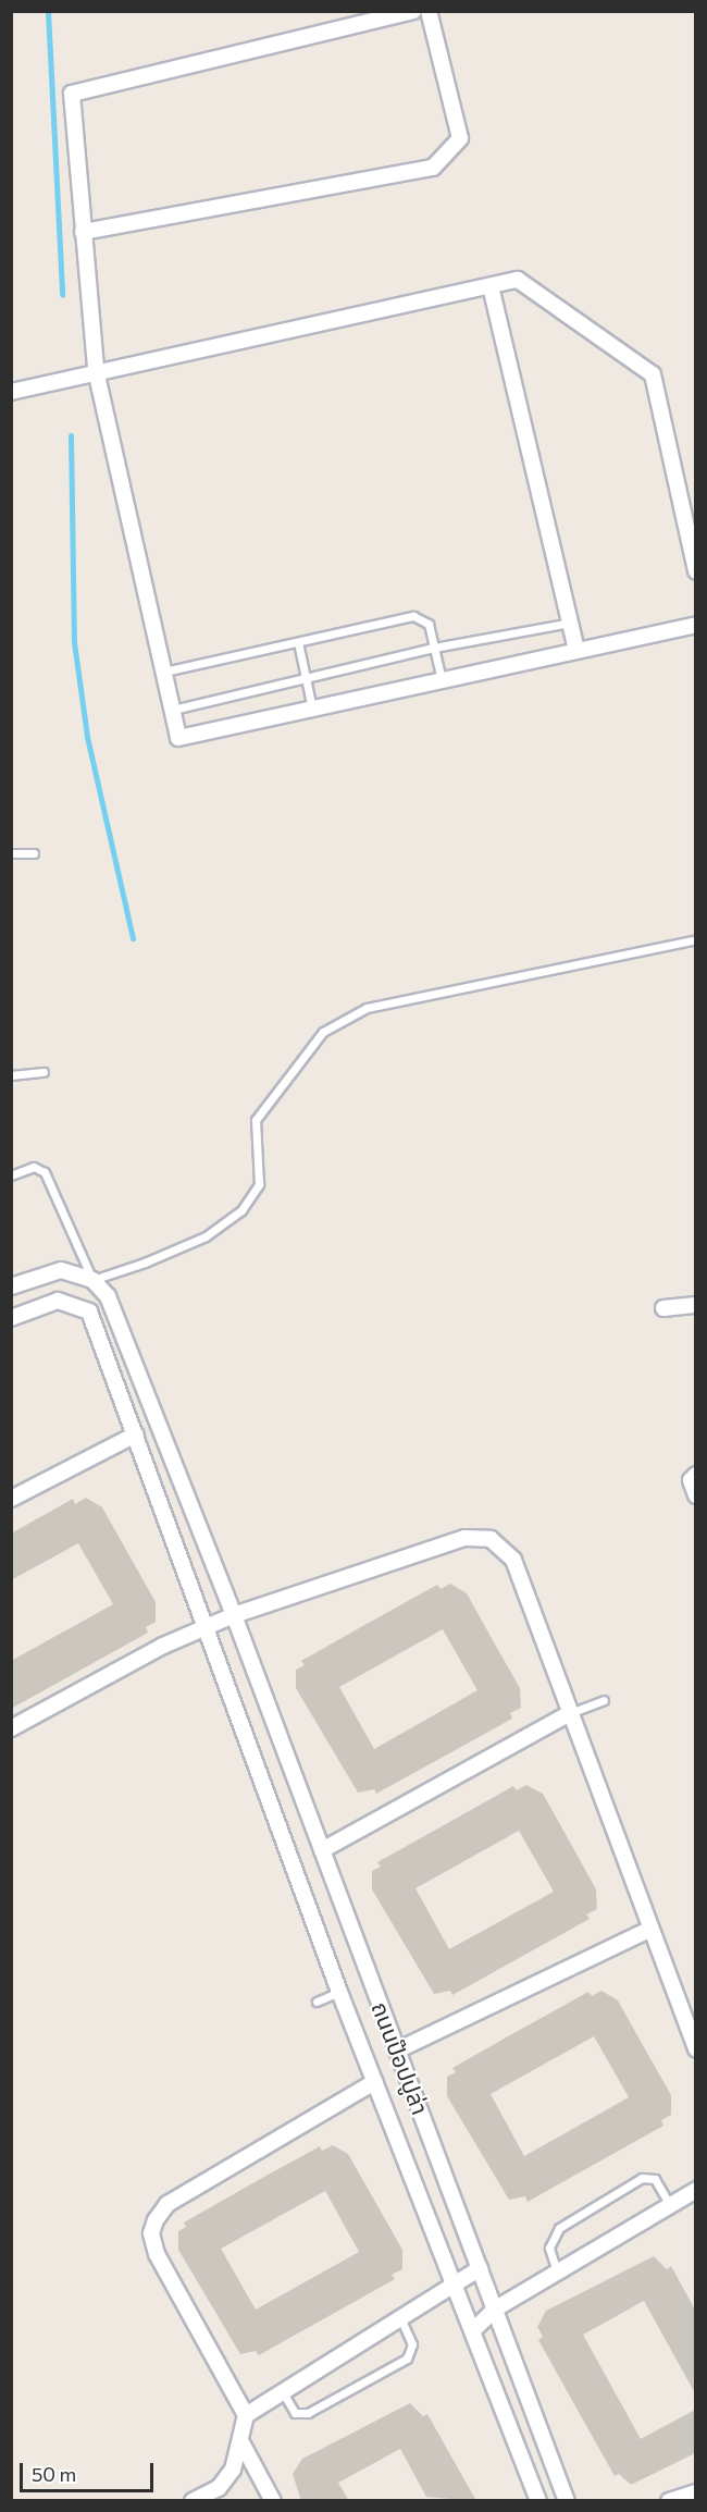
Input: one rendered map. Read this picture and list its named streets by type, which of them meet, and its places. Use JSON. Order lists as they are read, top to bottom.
{
  "streets": {
    "street": ["ถนนป๊อปปูล่า"]
  },
  "scale_bar": "50 m"
}
